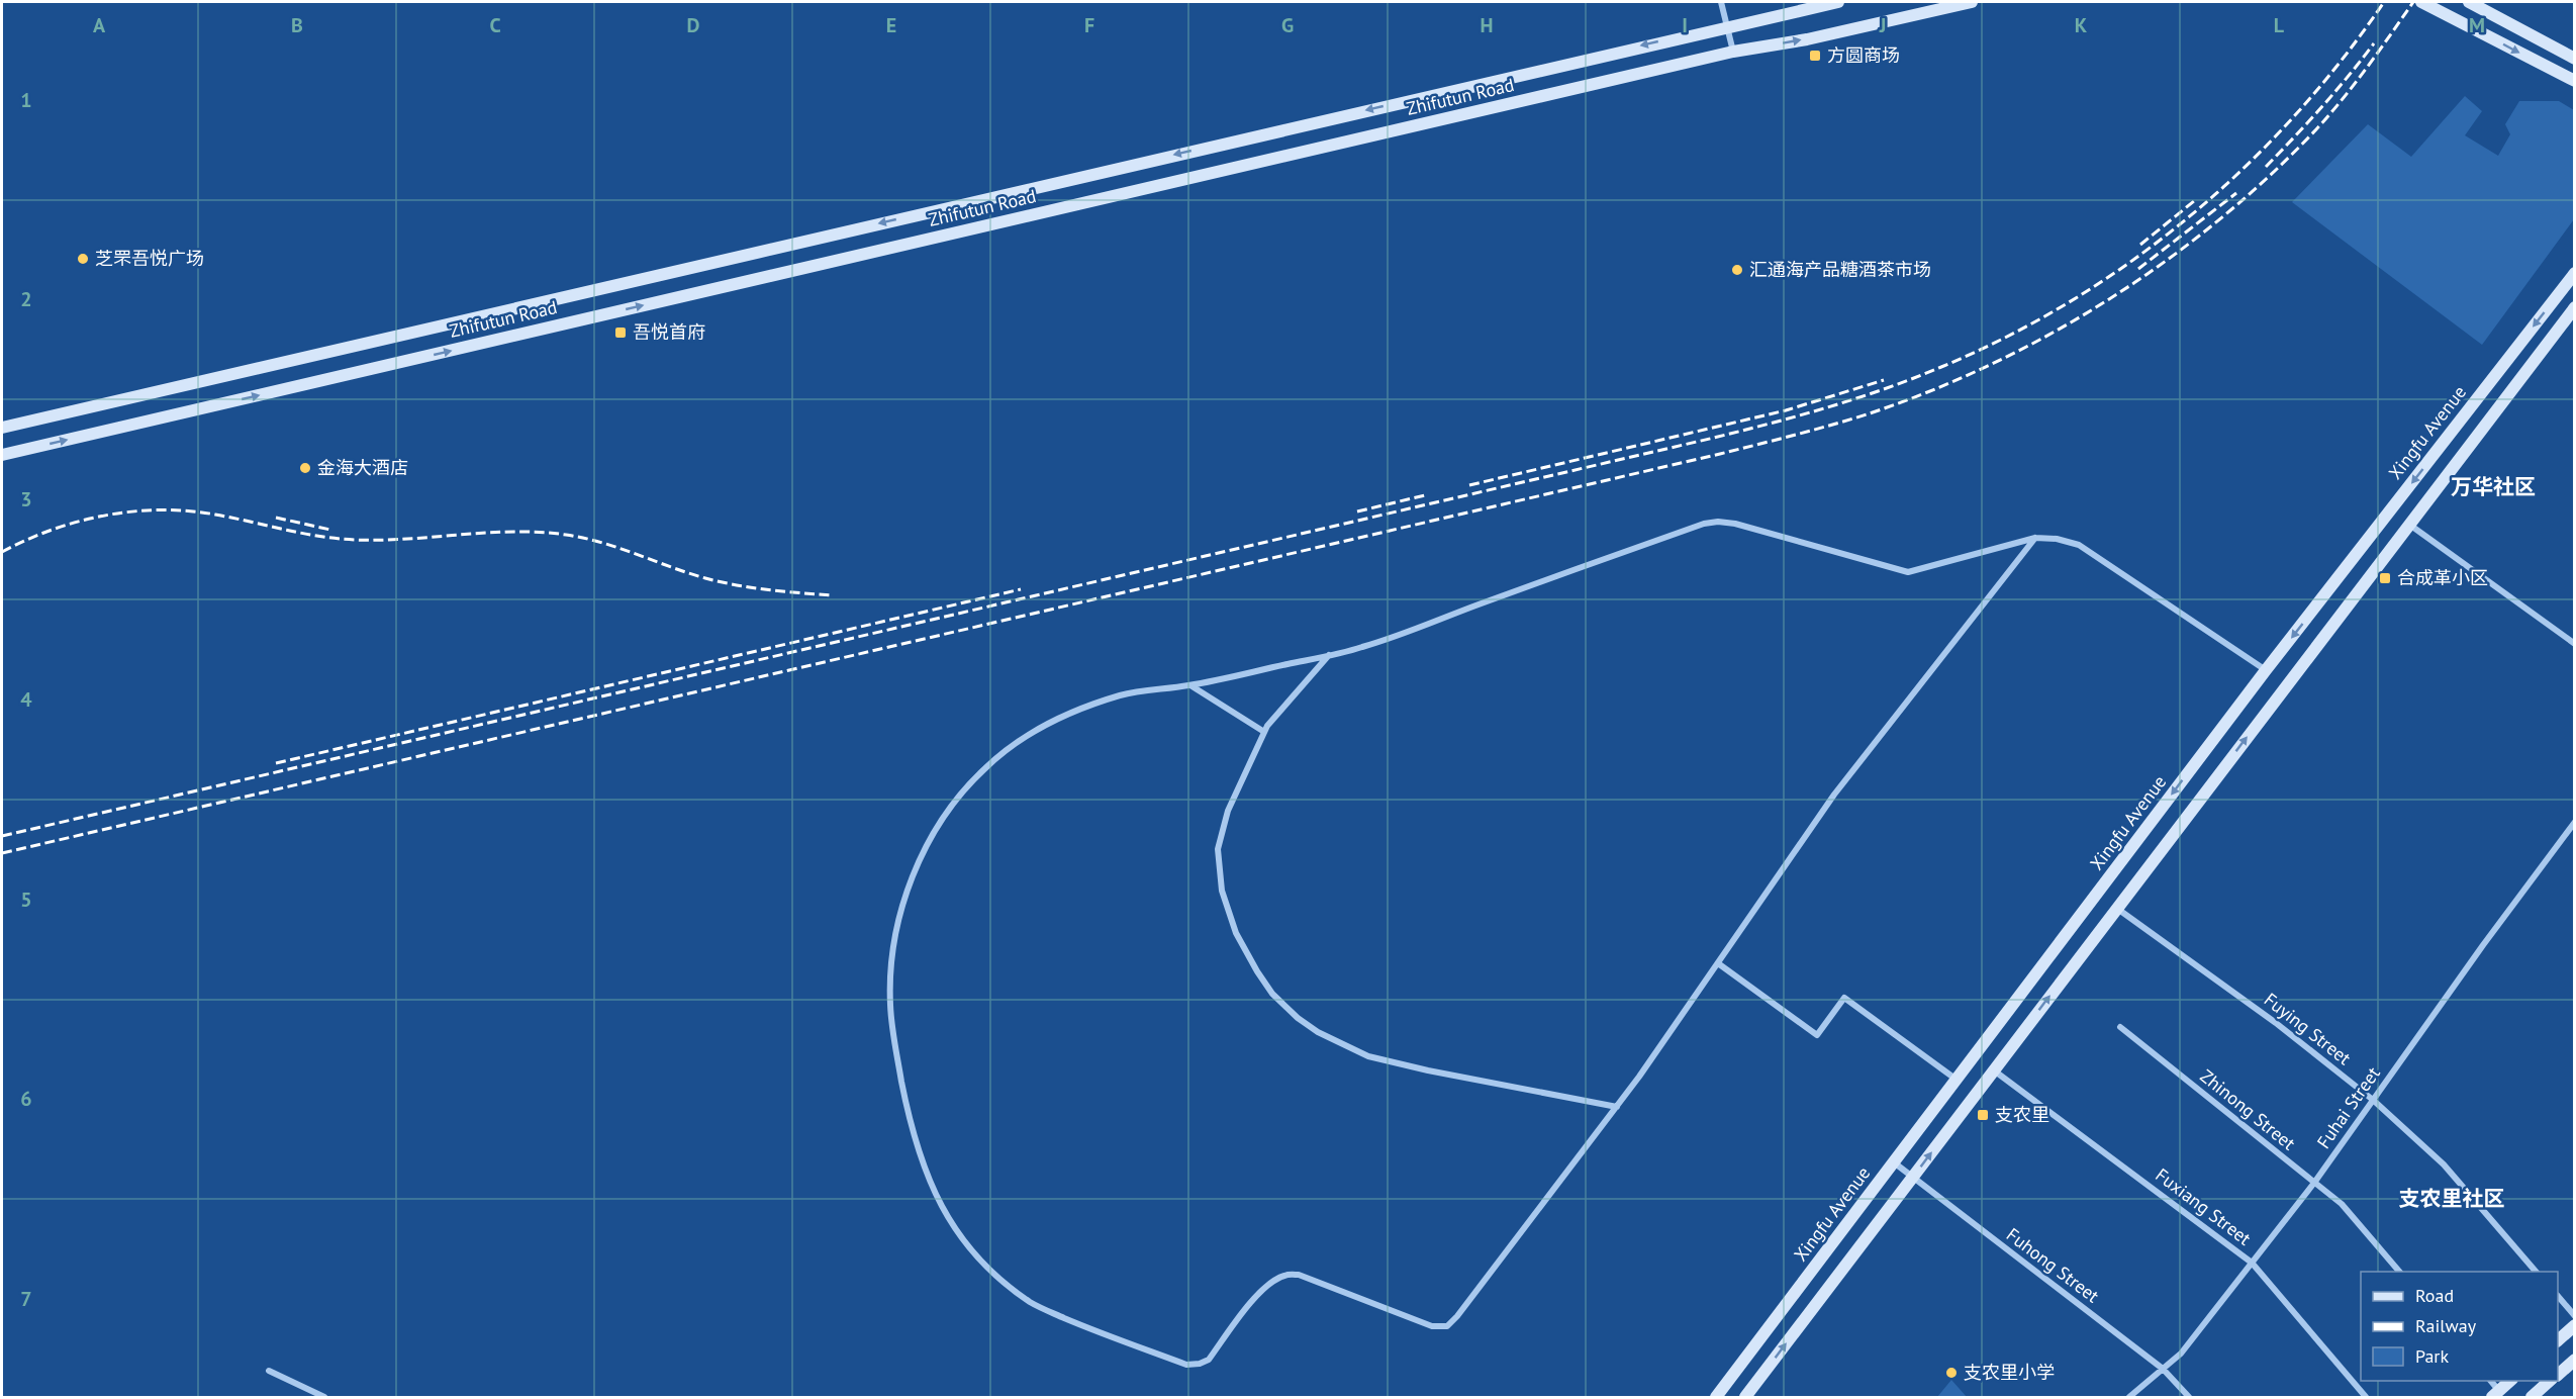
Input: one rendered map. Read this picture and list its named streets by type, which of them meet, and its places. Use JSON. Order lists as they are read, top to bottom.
{
  "streets": {
    "main road": ["Zhifutun Road", "Xingfu Avenue"],
    "street": [
      "Fuying Street",
      "Fuhai Street",
      "Zhinong Street",
      "Fuxiang Street",
      "Fuhong Street"
    ]
  },
  "crossings": [
    ["Xingfu Avenue", "Fuhong Street"],
    ["Fuying Street", "Fuhai Street"],
    ["Fuhai Street", "Zhinong Street"],
    ["Fuhai Street", "Fuxiang Street"],
    ["Fuhai Street", "Fuhong Street"]
  ],
  "districts": ["万华社区", "支农里社区"],
  "places": {
    "transit": [
      "方圆商场",
      "吾悦首府",
      "合成革小区",
      "支农里"
    ],
    "other": [
      "芝罘吾悦广场",
      "汇通海产品糖酒茶市场",
      "金海大酒店",
      "支农里小学"
    ]
  },
  "legend": ["Road", "Railway", "Park"],
  "grid": {
    "columns": [
      "A",
      "B",
      "C",
      "D",
      "E",
      "F",
      "G",
      "H",
      "I",
      "J",
      "K",
      "L",
      "M"
    ],
    "rows": [
      "1",
      "2",
      "3",
      "4",
      "5",
      "6",
      "7"
    ]
  }
}
